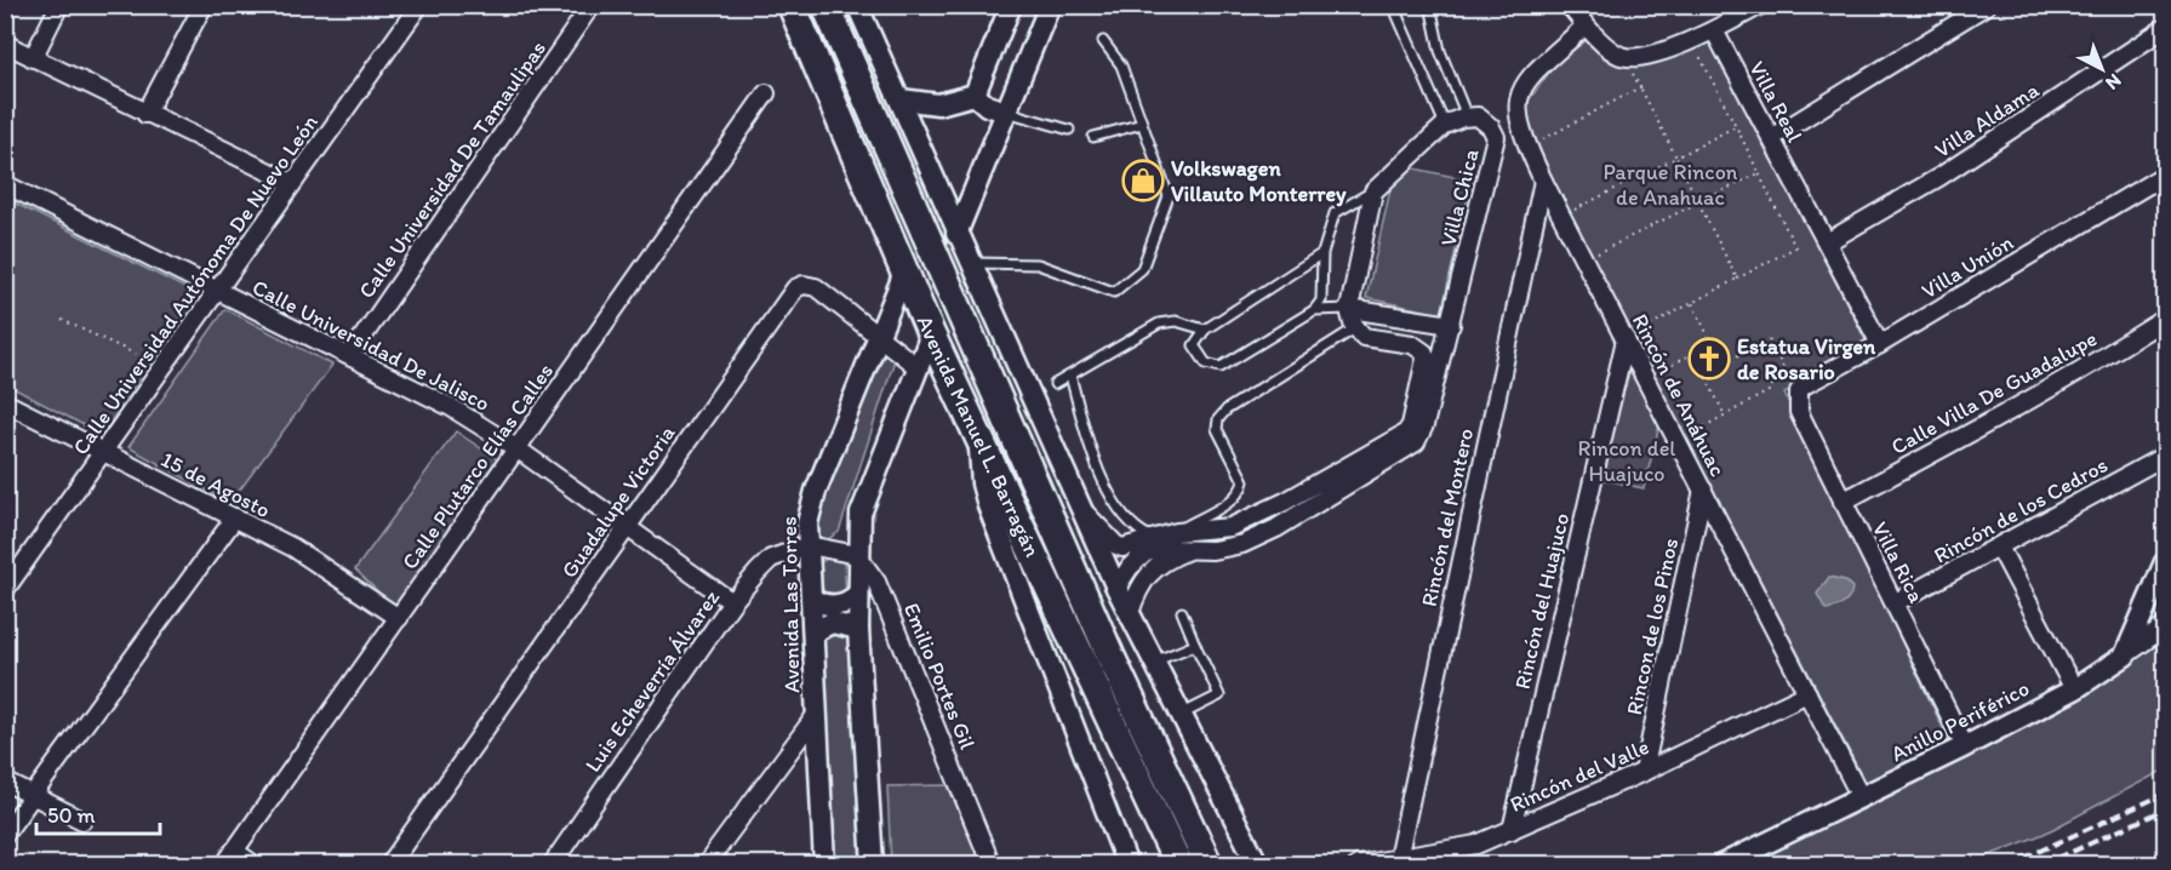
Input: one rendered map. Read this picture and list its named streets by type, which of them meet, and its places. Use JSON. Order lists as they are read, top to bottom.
{
  "streets": {
    "highway": ["Avenida Manuel L. Barragán"],
    "street": [
      "Villa Real",
      "Villa Aldama",
      "Calle Universidad De Tamaulipas",
      "Villa Chica",
      "Villa Unión",
      "Calle Universidad Autónoma De Nuevo León",
      "Calle Universidad De Jalisco",
      "Calle Villa De Guadalupe",
      "Rincón de Anáhuac",
      "Calle Plutarco Elías Calles",
      "15 de Agosto",
      "Guadalupe Victoria",
      "Rincón de los Cedros",
      "Rincón del Montero",
      "Villa Rica",
      "Rincón del Huajuco",
      "Avenida Las Torres",
      "Rincon de los Pinos",
      "Emilio Portes Gil",
      "Luis Echeverría Álvarez",
      "Anillo Periférico",
      "Rincón del Valle"
    ]
  },
  "crossings": [
    ["Villa Real", "Villa Aldama"],
    ["Villa Real", "Villa Unión"],
    ["Calle Universidad De Tamaulipas", "Calle Universidad De Jalisco"],
    ["Villa Unión", "Villa Rica"],
    ["Calle Universidad Autónoma De Nuevo León", "Calle Universidad De Jalisco"],
    ["Calle Universidad Autónoma De Nuevo León", "15 de Agosto"],
    ["Calle Universidad De Jalisco", "Calle Plutarco Elías Calles"],
    ["Calle Universidad De Jalisco", "Guadalupe Victoria"],
    ["Calle Universidad De Jalisco", "Luis Echeverría Álvarez"],
    ["Calle Villa De Guadalupe", "Villa Rica"],
    ["Rincón de Anáhuac", "Rincón del Montero"],
    ["Rincón de Anáhuac", "Rincón del Huajuco"],
    ["Rincón de Anáhuac", "Rincon de los Pinos"],
    ["Rincón de Anáhuac", "Anillo Periférico"],
    ["Rincón de Anáhuac", "Rincón del Valle"],
    ["Avenida Manuel L. Barragán", "Avenida Las Torres"],
    ["Calle Plutarco Elías Calles", "15 de Agosto"],
    ["Guadalupe Victoria", "Avenida Las Torres"],
    ["Rincón de los Cedros", "Villa Rica"],
    ["Rincón del Montero", "Rincón del Valle"],
    ["Villa Rica", "Anillo Periférico"],
    ["Rincón del Huajuco", "Rincón del Valle"],
    ["Avenida Las Torres", "Luis Echeverría Álvarez"],
    ["Rincon de los Pinos", "Rincón del Valle"]
  ],
  "parks": ["Parque Rincon de Anahuac", "Rincon del Huajuco"],
  "places": {
    "shop": ["Volkswagen Villauto Monterrey"],
    "church": ["Estatua Virgen de Rosario"]
  },
  "scale_bar": "50 m",
  "north": "bottom right"
}
